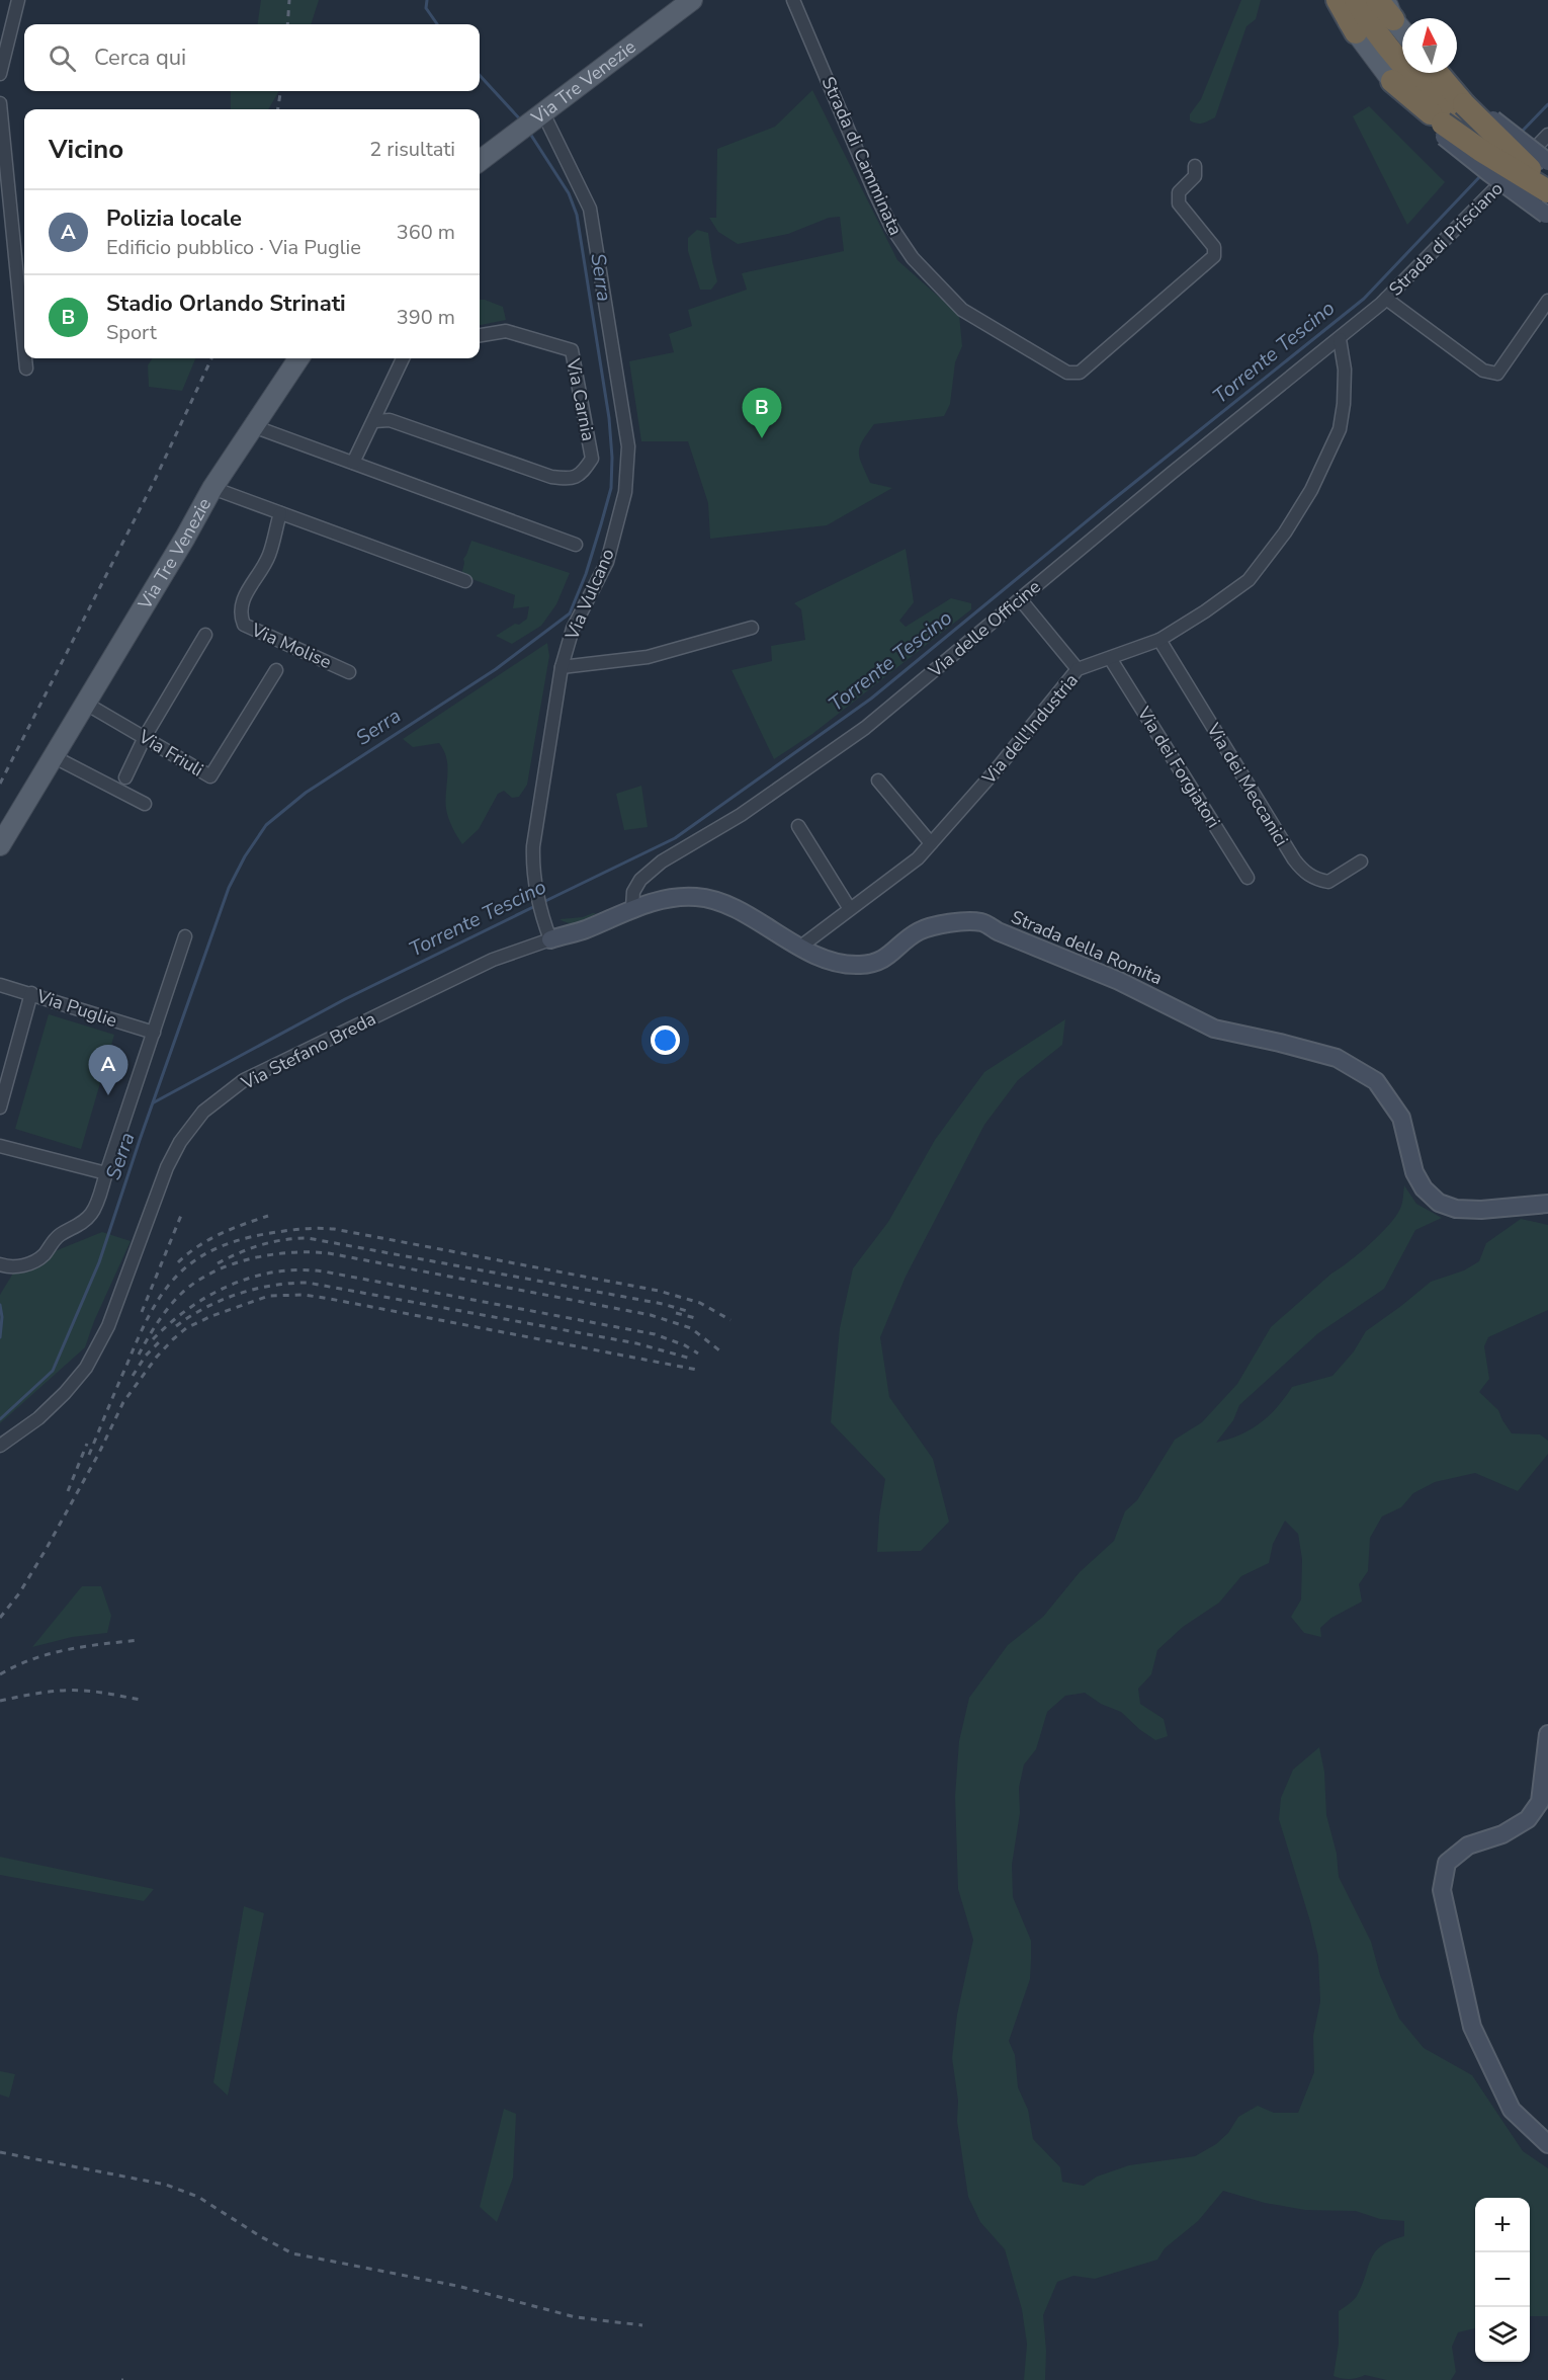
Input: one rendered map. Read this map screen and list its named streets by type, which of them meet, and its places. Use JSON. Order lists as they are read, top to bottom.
{
  "streets": {
    "main road": ["Via Tre Venezie"],
    "street": [
      "Strada di Camminata",
      "Strada di Prisciano",
      "Via Carnia",
      "Via Vulcano",
      "Via delle Officine",
      "Via Molise",
      "Via dell'Industria",
      "Via Friuli",
      "Via dei Forgiatori",
      "Via dei Meccanici",
      "Strada della Romita",
      "Via Puglie",
      "Via Stefano Breda"
    ]
  },
  "crossings": [
    ["Via Tre Venezie", "Via Vulcano"],
    ["Via Tre Venezie", "Via Friuli"],
    ["Strada di Prisciano", "Via delle Officine"],
    ["Strada di Prisciano", "Via dell'Industria"],
    ["Via Vulcano", "Strada della Romita"],
    ["Via Vulcano", "Via Stefano Breda"],
    ["Via delle Officine", "Via dell'Industria"],
    ["Via delle Officine", "Strada della Romita"],
    ["Via dell'Industria", "Via dei Forgiatori"],
    ["Via dell'Industria", "Via dei Meccanici"],
    ["Via dell'Industria", "Strada della Romita"],
    ["Strada della Romita", "Via Stefano Breda"]
  ],
  "water": ["Serra", "Torrente Tescino"],
  "north": "top",
  "page": {
    "search": "Cerca qui",
    "heading": ["Vicino", "2 risultati"],
    "list": [
      {
        "mark": "A",
        "name": "Polizia locale",
        "note": "Edificio pubblico · Via Puglie",
        "value": "360 m"
      },
      {
        "mark": "B",
        "name": "Stadio Orlando Strinati",
        "note": "Sport",
        "value": "390 m"
      }
    ],
    "pins": ["B", "A"],
    "map_buttons": ["+", "−"]
  }
}
